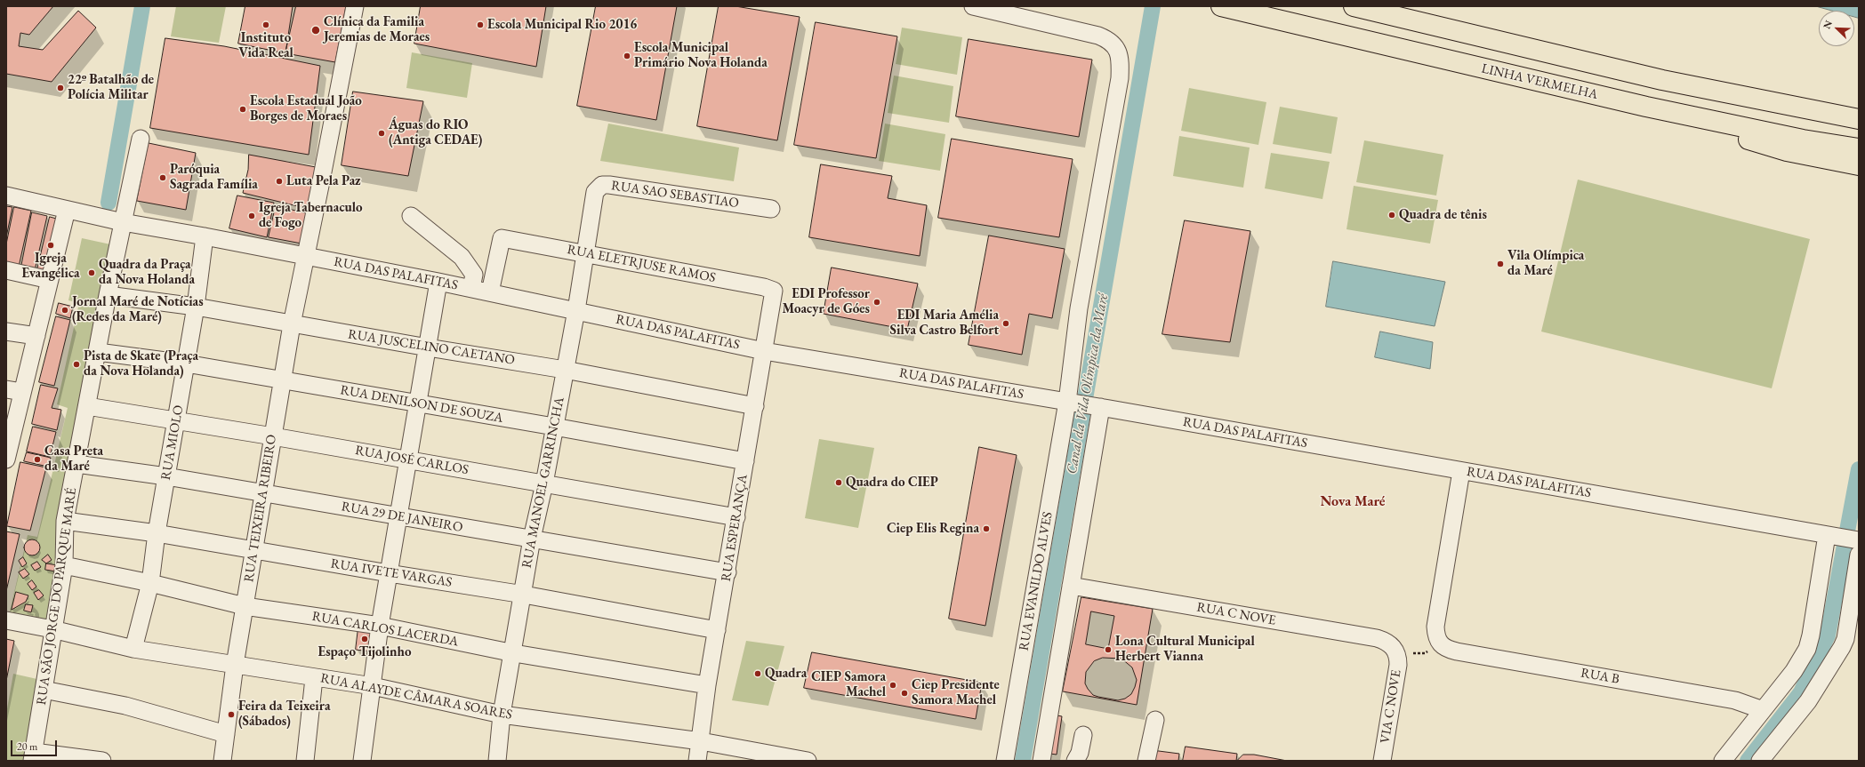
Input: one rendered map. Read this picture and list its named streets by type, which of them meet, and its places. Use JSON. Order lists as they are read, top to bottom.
{
  "streets": {
    "highway": ["LINHA VERMELHA"],
    "street": [
      "RUA SAO SEBASTIAO",
      "RUA ELETRJUSE RAMOS",
      "RUA DAS PALAFITAS",
      "RUA JUSCELINO CAETANO",
      "RUA DENILSON DE SOUZA",
      "RUA MIOLO",
      "RUA JOSÉ CARLOS",
      "RUA MANOEL GARRINCHA",
      "RUA TEIXEIRA RIBEIRO",
      "RUA 29 DE JANEIRO",
      "RUA ESPERANÇA",
      "RUA IVETE VARGAS",
      "RUA EVANILDO ALVES",
      "RUA SÃO JORGE DO PARQUE MARÉ",
      "RUA C NOVE",
      "RUA CARLOS LACERDA",
      "RUA B",
      "RUA ALAYDE CÂMARA SOARES",
      "VIA C NOVE"
    ]
  },
  "crossings": [
    ["RUA SAO SEBASTIAO", "RUA MANOEL GARRINCHA"],
    ["RUA ELETRJUSE RAMOS", "RUA DAS PALAFITAS"],
    ["RUA ELETRJUSE RAMOS", "RUA MANOEL GARRINCHA"],
    ["RUA ELETRJUSE RAMOS", "RUA ESPERANÇA"],
    ["RUA DAS PALAFITAS", "RUA MIOLO"],
    ["RUA DAS PALAFITAS", "RUA MANOEL GARRINCHA"],
    ["RUA DAS PALAFITAS", "RUA TEIXEIRA RIBEIRO"],
    ["RUA DAS PALAFITAS", "RUA ESPERANÇA"],
    ["RUA DAS PALAFITAS", "RUA EVANILDO ALVES"],
    ["RUA DAS PALAFITAS", "RUA SÃO JORGE DO PARQUE MARÉ"],
    ["RUA JUSCELINO CAETANO", "RUA MIOLO"],
    ["RUA JUSCELINO CAETANO", "RUA MANOEL GARRINCHA"],
    ["RUA JUSCELINO CAETANO", "RUA TEIXEIRA RIBEIRO"],
    ["RUA JUSCELINO CAETANO", "RUA ESPERANÇA"],
    ["RUA JUSCELINO CAETANO", "RUA SÃO JORGE DO PARQUE MARÉ"],
    ["RUA DENILSON DE SOUZA", "RUA MIOLO"],
    ["RUA DENILSON DE SOUZA", "RUA MANOEL GARRINCHA"],
    ["RUA DENILSON DE SOUZA", "RUA TEIXEIRA RIBEIRO"],
    ["RUA DENILSON DE SOUZA", "RUA ESPERANÇA"],
    ["RUA DENILSON DE SOUZA", "RUA SÃO JORGE DO PARQUE MARÉ"],
    ["RUA MIOLO", "RUA JOSÉ CARLOS"],
    ["RUA MIOLO", "RUA 29 DE JANEIRO"],
    ["RUA MIOLO", "RUA IVETE VARGAS"],
    ["RUA MIOLO", "RUA CARLOS LACERDA"],
    ["RUA MIOLO", "RUA ALAYDE CÂMARA SOARES"],
    ["RUA JOSÉ CARLOS", "RUA MANOEL GARRINCHA"],
    ["RUA JOSÉ CARLOS", "RUA TEIXEIRA RIBEIRO"],
    ["RUA JOSÉ CARLOS", "RUA ESPERANÇA"],
    ["RUA JOSÉ CARLOS", "RUA SÃO JORGE DO PARQUE MARÉ"],
    ["RUA MANOEL GARRINCHA", "RUA 29 DE JANEIRO"],
    ["RUA MANOEL GARRINCHA", "RUA IVETE VARGAS"],
    ["RUA MANOEL GARRINCHA", "RUA CARLOS LACERDA"],
    ["RUA MANOEL GARRINCHA", "RUA ALAYDE CÂMARA SOARES"],
    ["RUA TEIXEIRA RIBEIRO", "RUA 29 DE JANEIRO"],
    ["RUA TEIXEIRA RIBEIRO", "RUA IVETE VARGAS"],
    ["RUA TEIXEIRA RIBEIRO", "RUA CARLOS LACERDA"],
    ["RUA TEIXEIRA RIBEIRO", "RUA ALAYDE CÂMARA SOARES"],
    ["RUA 29 DE JANEIRO", "RUA ESPERANÇA"],
    ["RUA 29 DE JANEIRO", "RUA SÃO JORGE DO PARQUE MARÉ"],
    ["RUA ESPERANÇA", "RUA IVETE VARGAS"],
    ["RUA ESPERANÇA", "RUA CARLOS LACERDA"],
    ["RUA ESPERANÇA", "RUA ALAYDE CÂMARA SOARES"],
    ["RUA IVETE VARGAS", "RUA SÃO JORGE DO PARQUE MARÉ"],
    ["RUA SÃO JORGE DO PARQUE MARÉ", "RUA CARLOS LACERDA"],
    ["RUA SÃO JORGE DO PARQUE MARÉ", "RUA ALAYDE CÂMARA SOARES"],
    ["RUA C NOVE", "VIA C NOVE"]
  ],
  "districts": ["Nova Maré"],
  "water": ["Canal da Vila Olímpica da Maré"],
  "places": [
    "Instituto Vida Real",
    "Escola Municipal Rio 2016",
    "Clínica da Familia Jeremias de Moraes",
    "Escola Municipal Primário Nova Holanda",
    "22º Batalhão de Polícia Militar",
    "Escola Estadual João Borges de Moraes",
    "Águas do RIO (Antiga CEDAE)",
    "Paróquia Sagrada Família",
    "Luta Pela Paz",
    "Quadra de tênis",
    "Igreja Tabernaculo de Fogo",
    "Igreja Evangélica",
    "Vila Olímpica da Maré",
    "Quadra da Praça da Nova Holanda",
    "EDI Professor Moacyr de Góes",
    "Jornal Maré de Notícias (Redes da Maré)",
    "EDI Maria Amélia Silva Castro Belfort",
    "Pista de Skate (Praça da Nova Holanda)",
    "Casa Preta da Maré",
    "Quadra do CIEP",
    "Ciep Elis Regina",
    "Espaço Tijolinho",
    "Lona Cultural Municipal Herbert Vianna",
    "Quadra",
    "CIEP Samora Machel",
    "Ciep Presidente Samora Machel",
    "Feira da Teixeira (Sábados)"
  ],
  "scale_bar": "20 m",
  "north": "top left"
}
